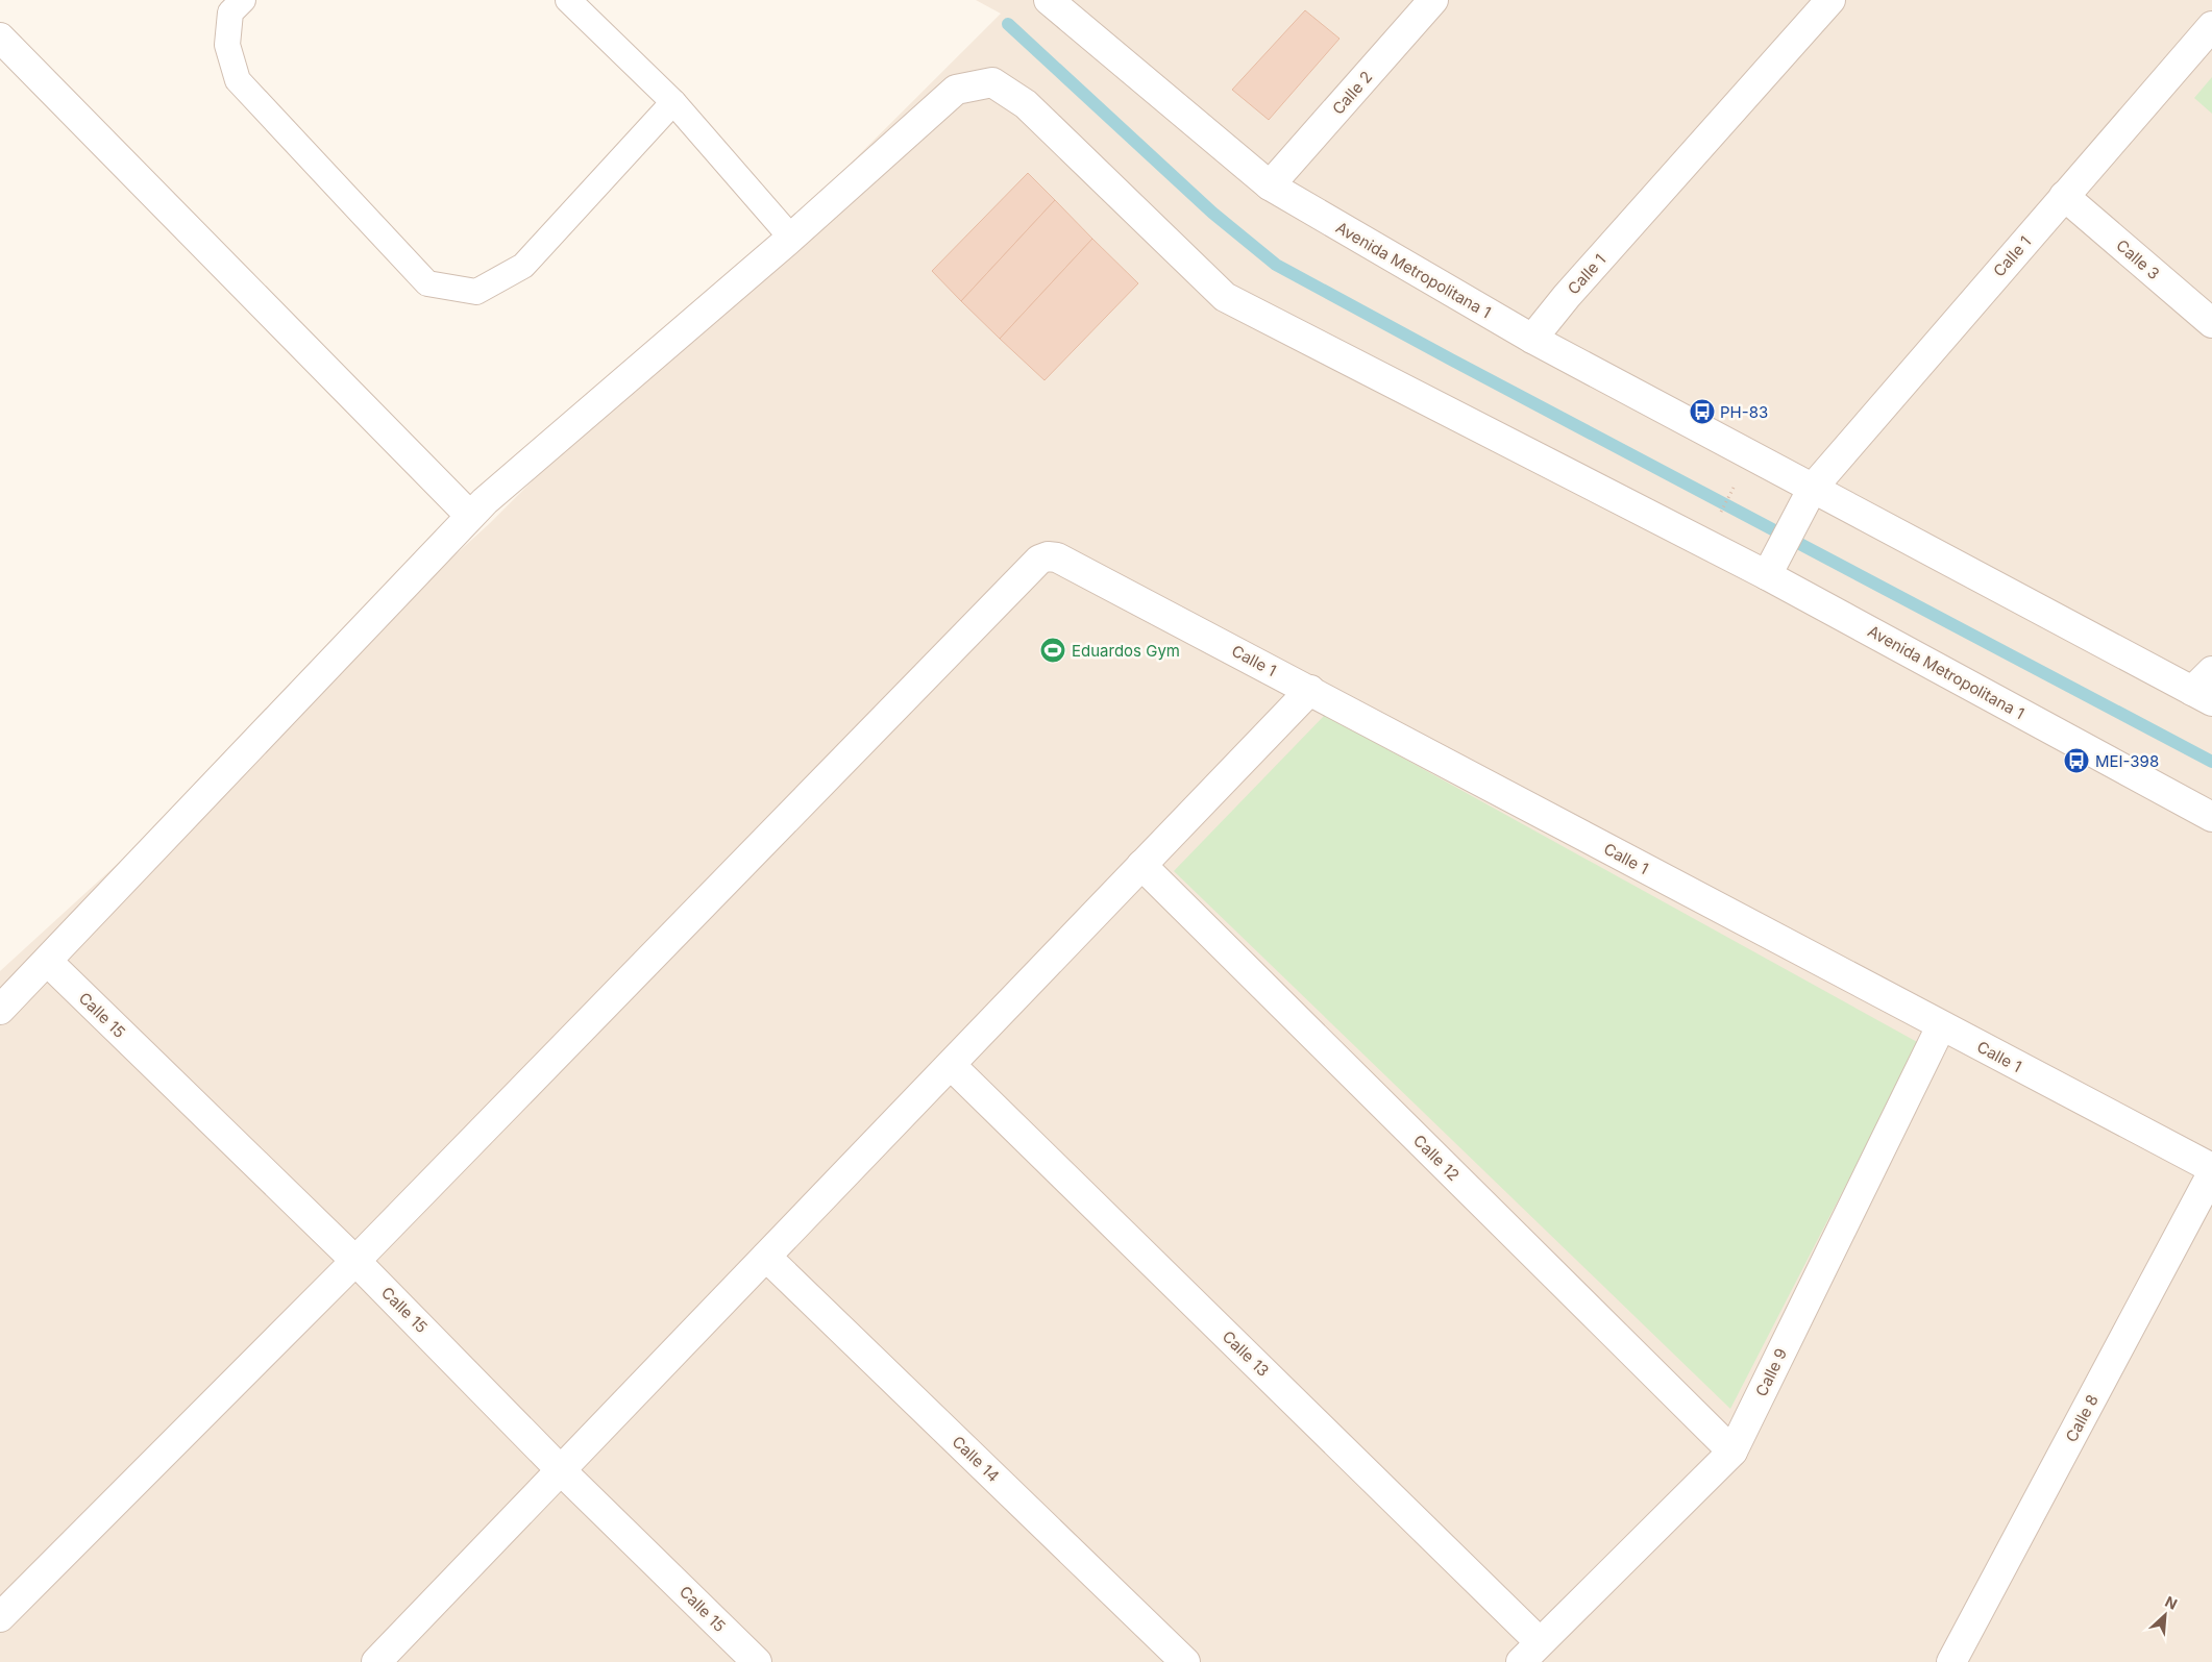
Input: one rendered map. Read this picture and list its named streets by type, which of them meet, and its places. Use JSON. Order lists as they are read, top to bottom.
{
  "streets": {
    "street": [
      "Calle 2",
      "Calle 1",
      "Calle 3",
      "Avenida Metropolitana 1",
      "Calle 15",
      "Calle 12",
      "Calle 13",
      "Calle 9",
      "Calle 8",
      "Calle 14"
    ]
  },
  "crossings": [
    ["Calle 2", "Avenida Metropolitana 1"],
    ["Calle 1", "Calle 3"],
    ["Calle 1", "Avenida Metropolitana 1"],
    ["Calle 1", "Calle 15"],
    ["Calle 1", "Calle 9"],
    ["Avenida Metropolitana 1", "Calle 15"],
    ["Calle 12", "Calle 9"],
    ["Calle 13", "Calle 9"]
  ],
  "places": {
    "bus stop": ["PH-83", "MEI-398"],
    "sports": ["Eduardos Gym"]
  },
  "north": "top right"
}
